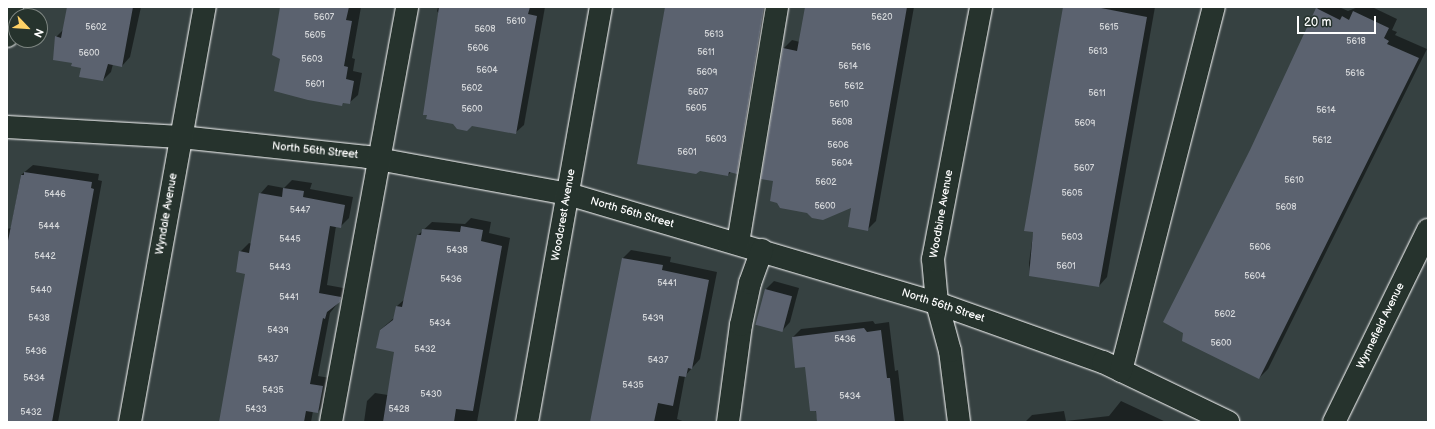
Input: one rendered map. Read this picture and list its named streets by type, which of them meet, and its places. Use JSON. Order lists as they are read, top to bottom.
{
  "streets": {
    "street": [
      "North 56th Street",
      "Wyndale Avenue",
      "Woodbine Avenue",
      "Woodcrest Avenue",
      "Wynnefield Avenue"
    ]
  },
  "crossings": [
    ["North 56th Street", "Wyndale Avenue"],
    ["North 56th Street", "Woodbine Avenue"],
    ["North 56th Street", "Woodcrest Avenue"]
  ],
  "house_numbers": [
    "5607",
    "5620",
    "5610",
    "5602",
    "5615",
    "5608",
    "5613",
    "5605",
    "5618",
    "5616",
    "5606",
    "5613",
    "5611",
    "5600",
    "5603",
    "5614",
    "5604",
    "5609",
    "5616",
    "5601",
    "5612",
    "5602",
    "5607",
    "5611",
    "5610",
    "5605",
    "5600",
    "5614",
    "5608",
    "5609",
    "5603",
    "5612",
    "5606",
    "5601",
    "5604",
    "5607",
    "5610",
    "5602",
    "5605",
    "5446",
    "5600",
    "5608",
    "5447",
    "5444",
    "5603",
    "5445",
    "5606",
    "5438",
    "5442",
    "5601",
    "5443",
    "5604",
    "5436",
    "5441",
    "5440",
    "5441",
    "5602",
    "5438",
    "5439",
    "5434",
    "5439",
    "5436",
    "5600",
    "5432",
    "5436",
    "5437",
    "5437",
    "5434",
    "5435",
    "5435",
    "5430",
    "5434",
    "5433",
    "5428",
    "5432"
  ],
  "scale_bar": "20 m",
  "north": "bottom right"
}
